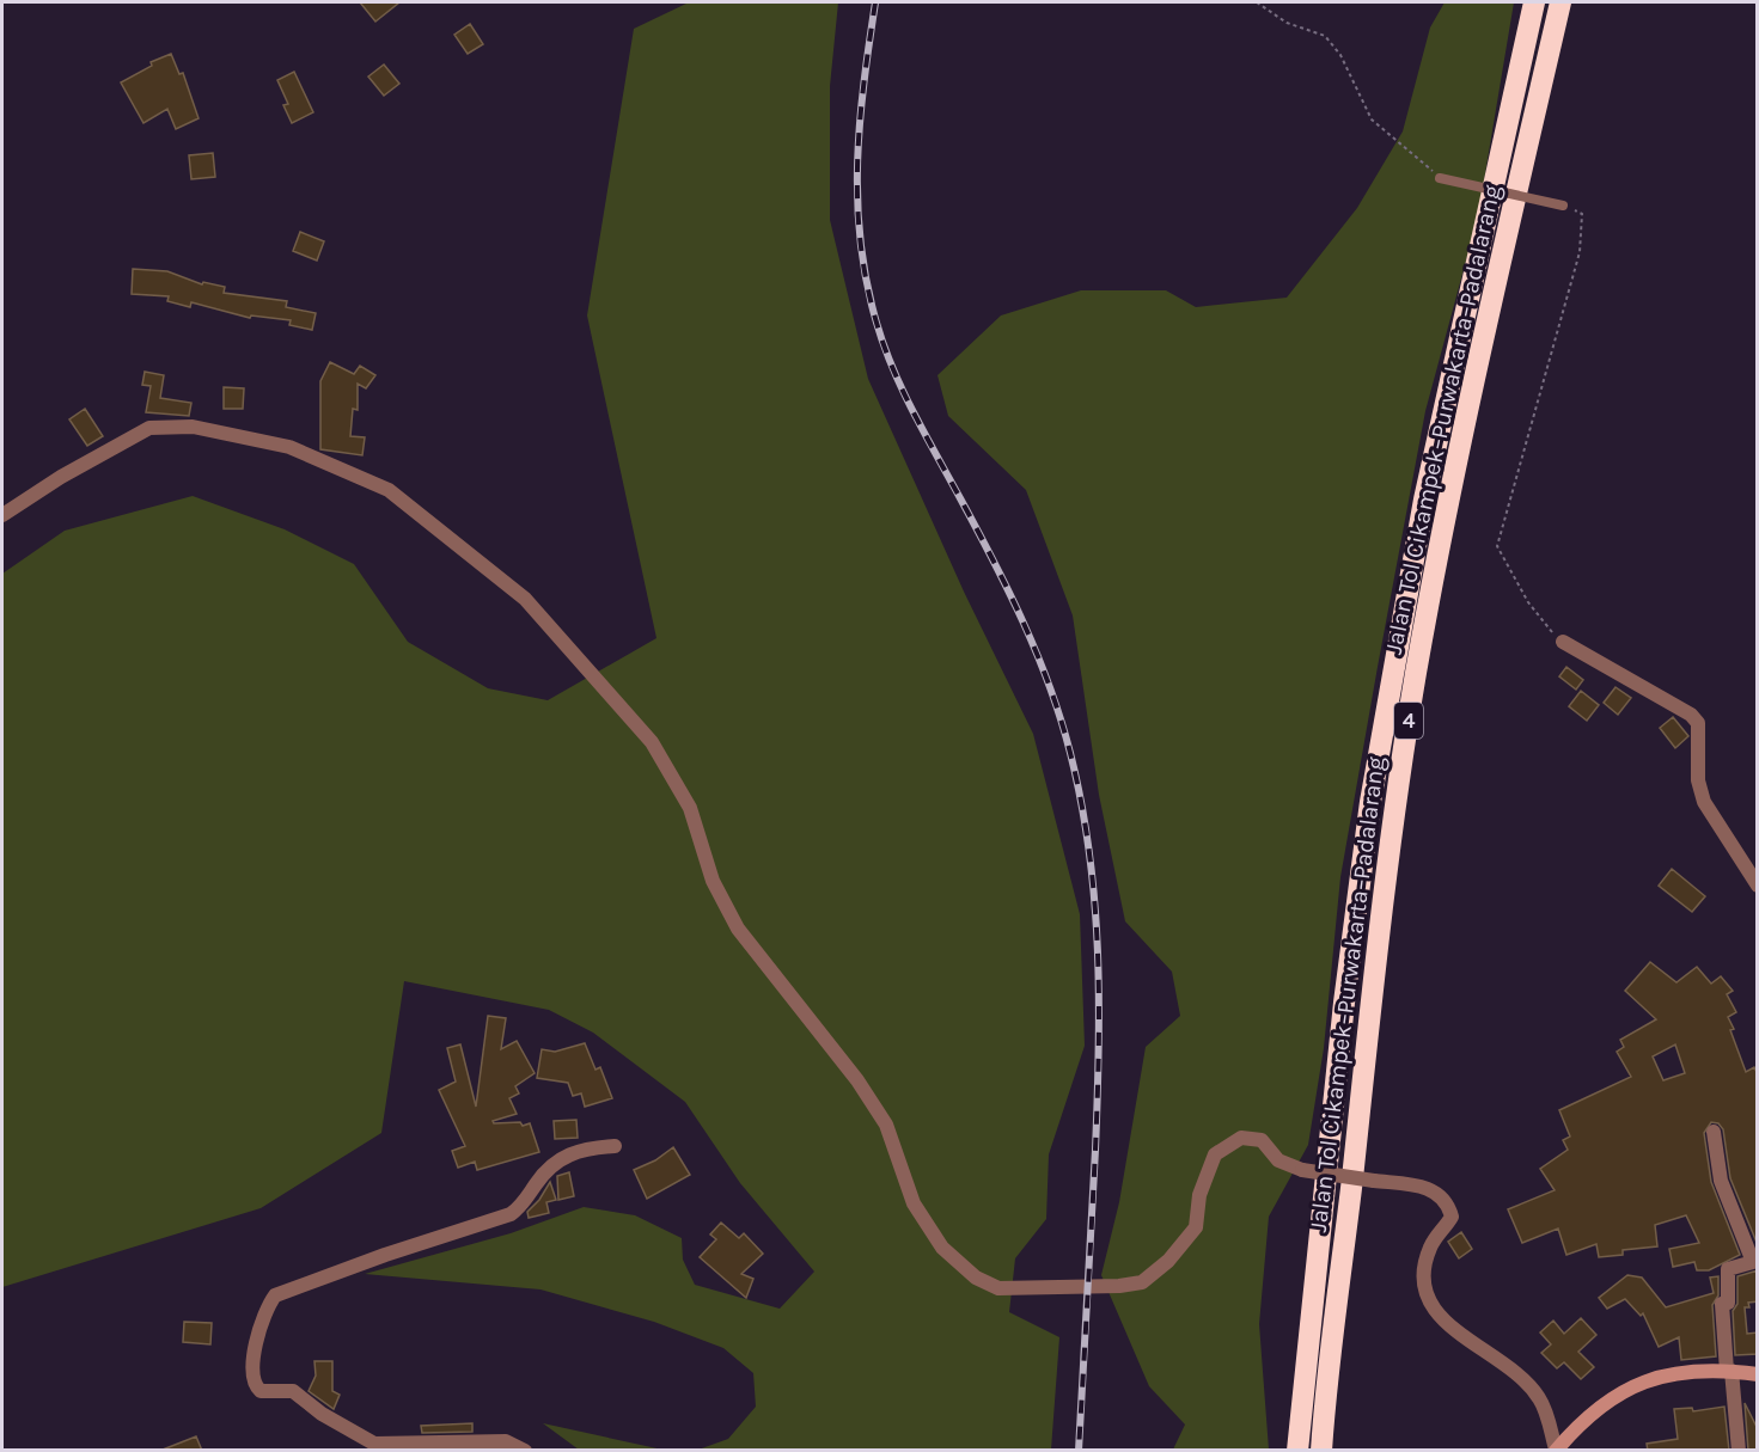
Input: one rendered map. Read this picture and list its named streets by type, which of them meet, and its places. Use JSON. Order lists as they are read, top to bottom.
{
  "streets": {
    "highway": ["Jalan Tol Cikampek–Purwakarta–Padalarang", "4"]
  }
}
